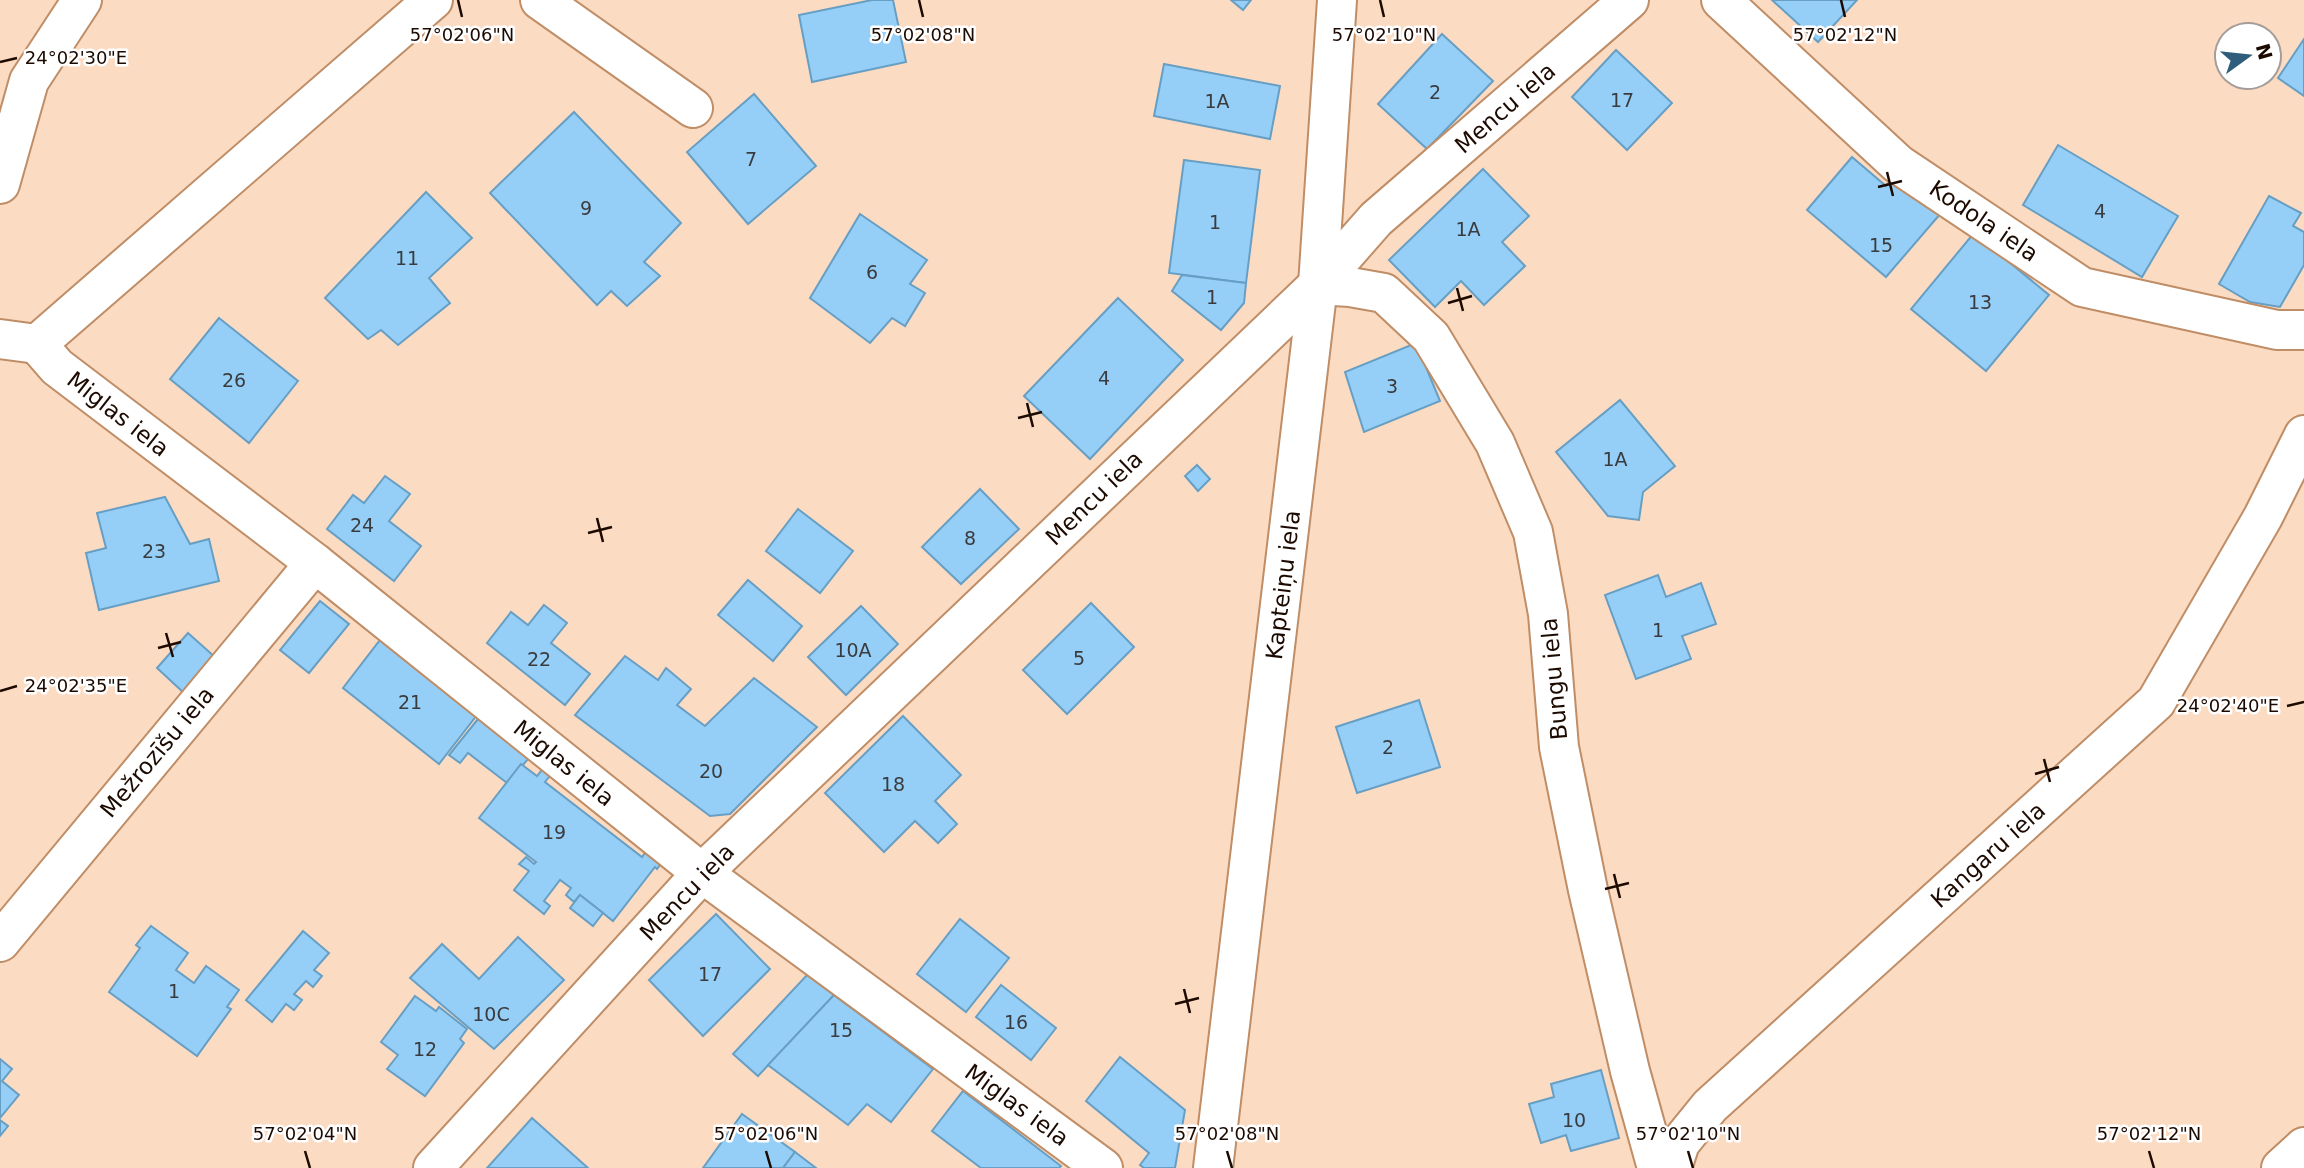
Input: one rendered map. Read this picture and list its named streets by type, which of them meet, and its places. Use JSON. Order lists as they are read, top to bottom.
{
  "streets": {
    "street": [
      "Mencu iela",
      "Kodola iela",
      "Miglas iela",
      "Kapteiņu iela",
      "Bungu iela",
      "Mežrozīšu iela",
      "Kangaru iela"
    ]
  },
  "crossings": [
    ["Mencu iela", "Miglas iela"],
    ["Mencu iela", "Kapteiņu iela"],
    ["Mencu iela", "Bungu iela"],
    ["Miglas iela", "Mežrozīšu iela"],
    ["Kapteiņu iela", "Bungu iela"]
  ],
  "house_numbers": [
    "2",
    "17",
    "1A",
    "7",
    "9",
    "4",
    "1",
    "1A",
    "15",
    "11",
    "6",
    "1",
    "13",
    "4",
    "26",
    "3",
    "1A",
    "24",
    "8",
    "23",
    "1",
    "10A",
    "5",
    "22",
    "21",
    "2",
    "20",
    "18",
    "19",
    "17",
    "1",
    "10C",
    "16",
    "15",
    "12",
    "10"
  ],
  "north": "right",
  "coordinates": [
    "57°02'06\"N",
    "57°02'08\"N",
    "57°02'10\"N",
    "57°02'12\"N",
    "24°02'30\"E",
    "24°02'35\"E",
    "24°02'40\"E",
    "57°02'04\"N"
  ]
}
